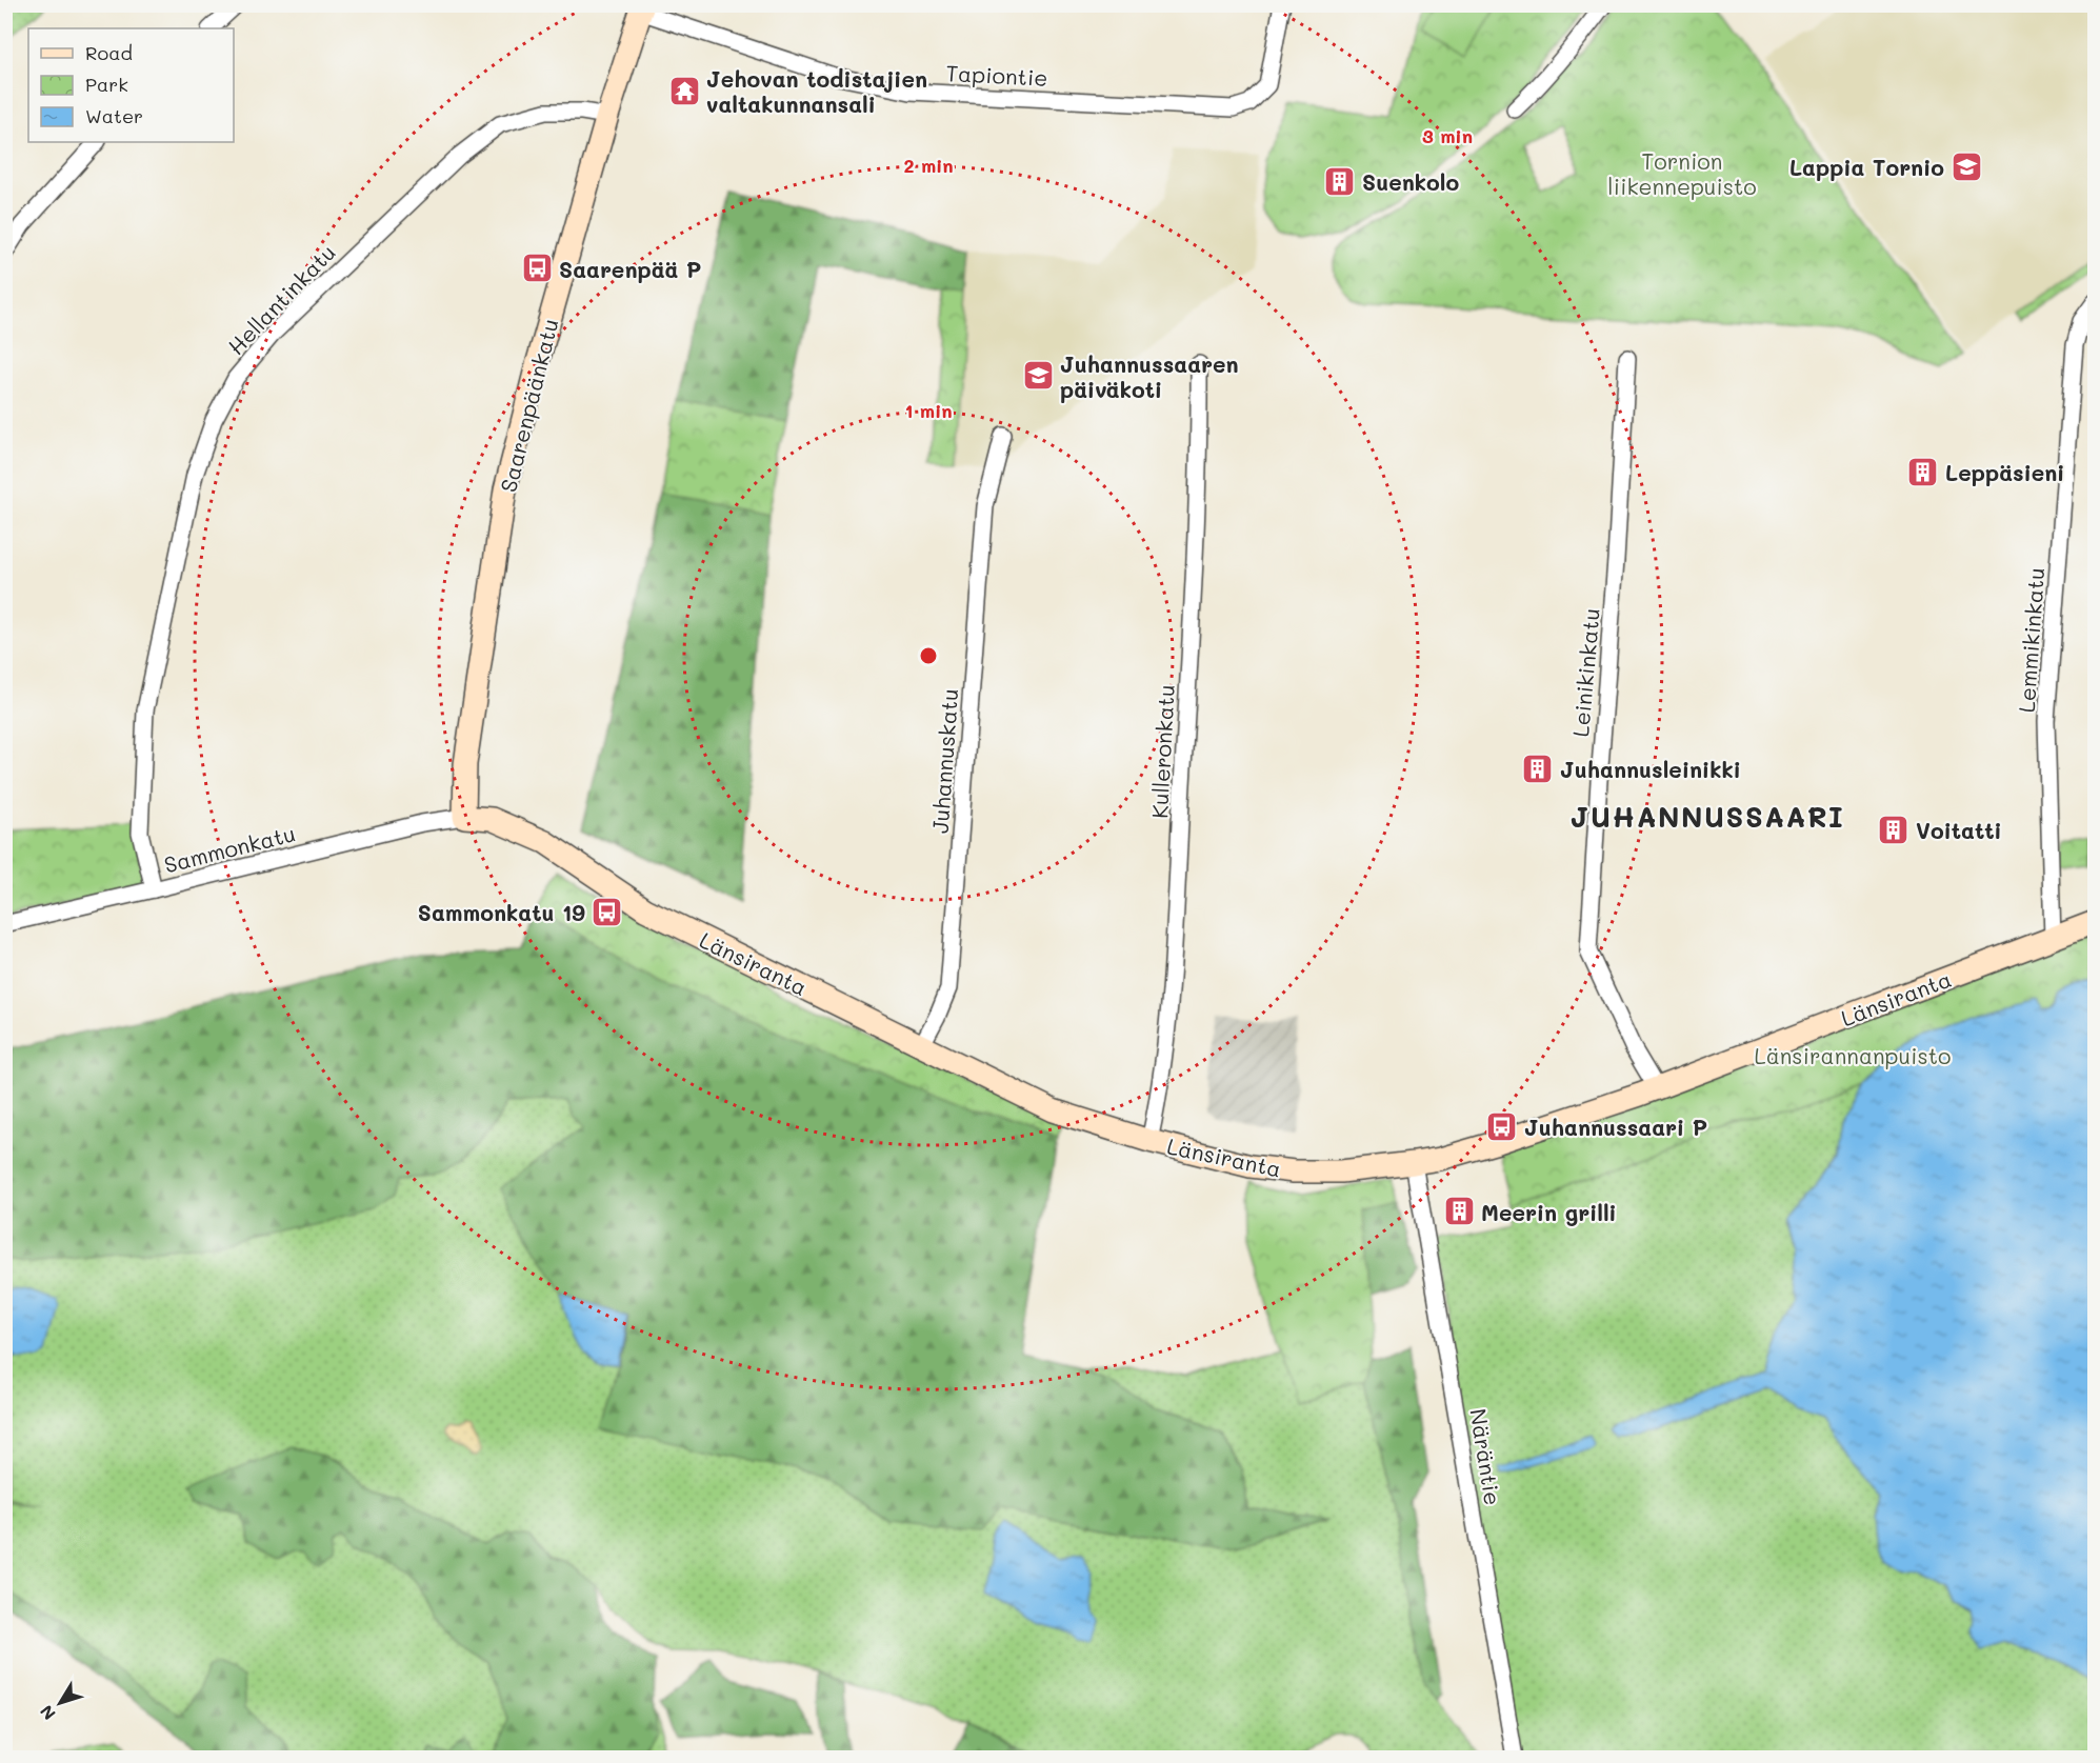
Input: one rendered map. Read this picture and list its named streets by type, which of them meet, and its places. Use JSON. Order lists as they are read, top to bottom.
{
  "streets": {
    "street": [
      "Tapiontie",
      "Hellantinkatu",
      "Saarenpäänkatu",
      "Lemmikinkatu",
      "Leinikinkatu",
      "Kulleronkatu",
      "Juhannuskatu",
      "Sammonkatu",
      "Länsiranta",
      "Näräntie"
    ]
  },
  "crossings": [
    ["Tapiontie", "Saarenpäänkatu"],
    ["Hellantinkatu", "Saarenpäänkatu"],
    ["Hellantinkatu", "Sammonkatu"],
    ["Saarenpäänkatu", "Sammonkatu"],
    ["Saarenpäänkatu", "Länsiranta"],
    ["Lemmikinkatu", "Länsiranta"],
    ["Leinikinkatu", "Länsiranta"],
    ["Kulleronkatu", "Länsiranta"],
    ["Juhannuskatu", "Länsiranta"],
    ["Sammonkatu", "Länsiranta"],
    ["Länsiranta", "Näräntie"]
  ],
  "districts": ["JUHANNUSSAARI"],
  "parks": ["Tornion liikennepuisto", "Länsirannanpuisto"],
  "places": {
    "temple": ["Jehovan todistajien valtakunnansali"],
    "school or university": ["Lappia Tornio", "Juhannussaaren päiväkoti"],
    "building": [
      "Suenkolo",
      "Leppäsieni",
      "Juhannusleinikki",
      "Voitatti",
      "Meerin grilli"
    ],
    "bus stop": ["Saarenpää P", "Sammonkatu 19", "Juhannussaari P"]
  },
  "legend": ["Road", "Park", "Water"],
  "north": "bottom left",
  "rings": ["3 min", "2 min", "1 min"]
}
